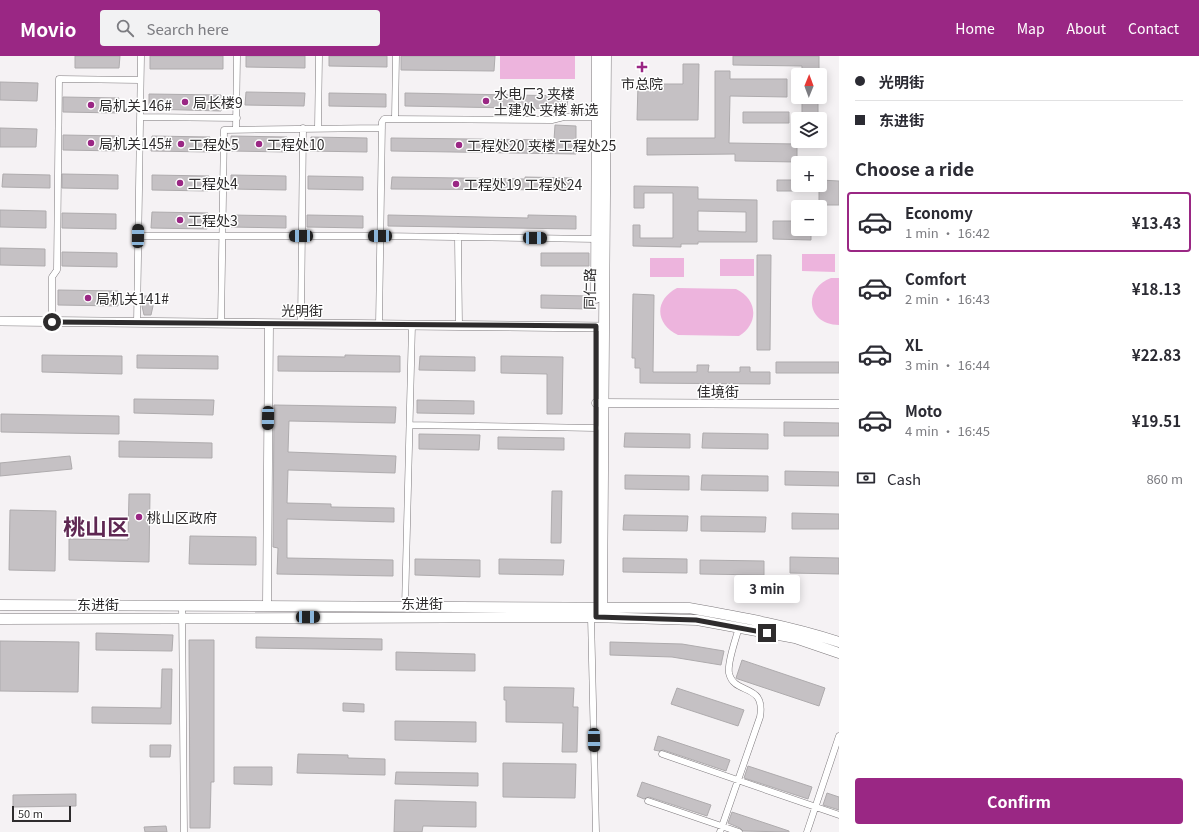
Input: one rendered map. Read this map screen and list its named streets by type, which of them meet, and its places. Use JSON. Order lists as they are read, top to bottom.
{
  "streets": {
    "main road": ["同仁路", "光明街", "东进街"],
    "street": ["佳境街"]
  },
  "crossings": [
    ["同仁路", "光明街"],
    ["同仁路", "佳境街"],
    ["同仁路", "东进街"]
  ],
  "districts": ["桃山区"],
  "places": {
    "health": ["市总院"],
    "other": [
      "水电厂3 夹楼 土建处 夹楼 新选",
      "局长楼9",
      "局机关146#",
      "局机关145#",
      "工程处5",
      "工程处10",
      "工程处20 夹楼 工程处25",
      "工程处4",
      "工程处19 工程处24",
      "工程处3",
      "局机关141#",
      "桃山区政府"
    ]
  },
  "scale_bar": "50 m",
  "north": "top",
  "page": {
    "header": "Movio",
    "search": "Search here",
    "nav": [
      "Home",
      "Map",
      "About",
      "Contact"
    ],
    "banner": ["光明街", "东进街"],
    "map_buttons": ["+", "−"],
    "heading": "Choose a ride",
    "list": [
      {
        "name": "Economy",
        "note": "1 min · 16:42",
        "value": "¥13.43"
      },
      {
        "name": "Comfort",
        "note": "2 min · 16:43",
        "value": "¥18.13"
      },
      {
        "name": "XL",
        "note": "3 min · 16:44",
        "value": "¥22.83"
      },
      {
        "name": "Moto",
        "note": "4 min · 16:45",
        "value": "¥19.51"
      }
    ],
    "pay": ["Cash", "860 m"],
    "bubble": "3 min",
    "buttons": "Confirm",
    "scale": "50 m"
  }
}
